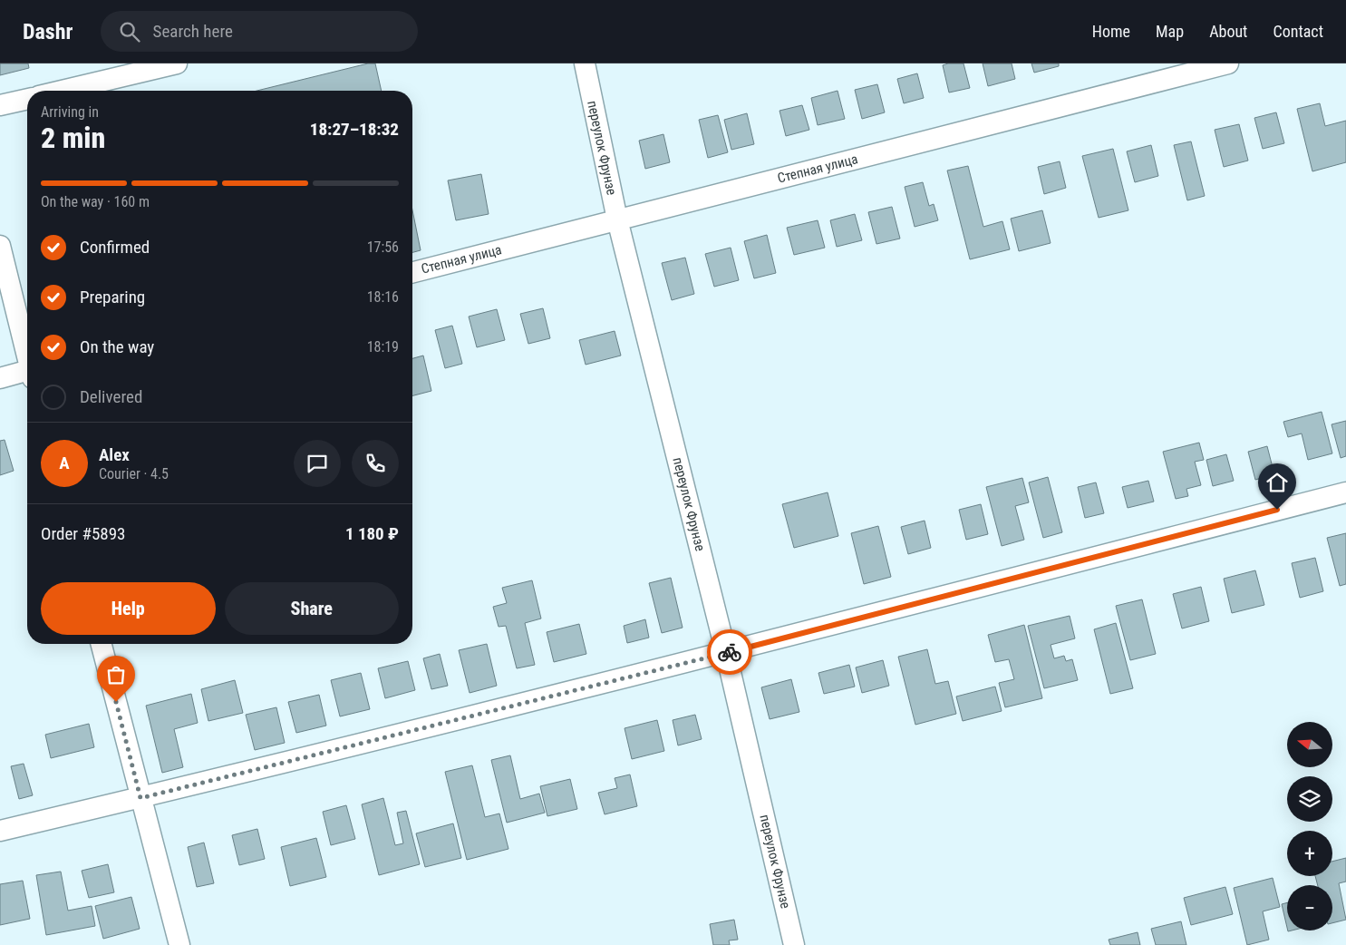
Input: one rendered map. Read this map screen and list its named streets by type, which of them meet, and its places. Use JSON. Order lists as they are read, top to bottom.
{
  "streets": {
    "street": ["переулок Фрунзе", "Степная улица"]
  },
  "crossings": [
    ["переулок Фрунзе", "Степная улица"]
  ],
  "north": "left",
  "page": {
    "header": "Dashr",
    "search": "Search here",
    "nav": [
      "Home",
      "Map",
      "About",
      "Contact"
    ],
    "heading": ["2 min", "Arriving in", "18:27–18:32"],
    "panel": [
      "Alex",
      "Courier · 4.5",
      "Order #5893",
      "1 180 ₽"
    ],
    "bar": "On the way · 160 m",
    "list": [
      ["Confirmed", "17:56"],
      ["Preparing", "18:16"],
      ["On the way", "18:19"],
      "Delivered"
    ],
    "round": "A",
    "buttons": ["Help", "Share"],
    "map_buttons": ["+", "−"]
  }
}
